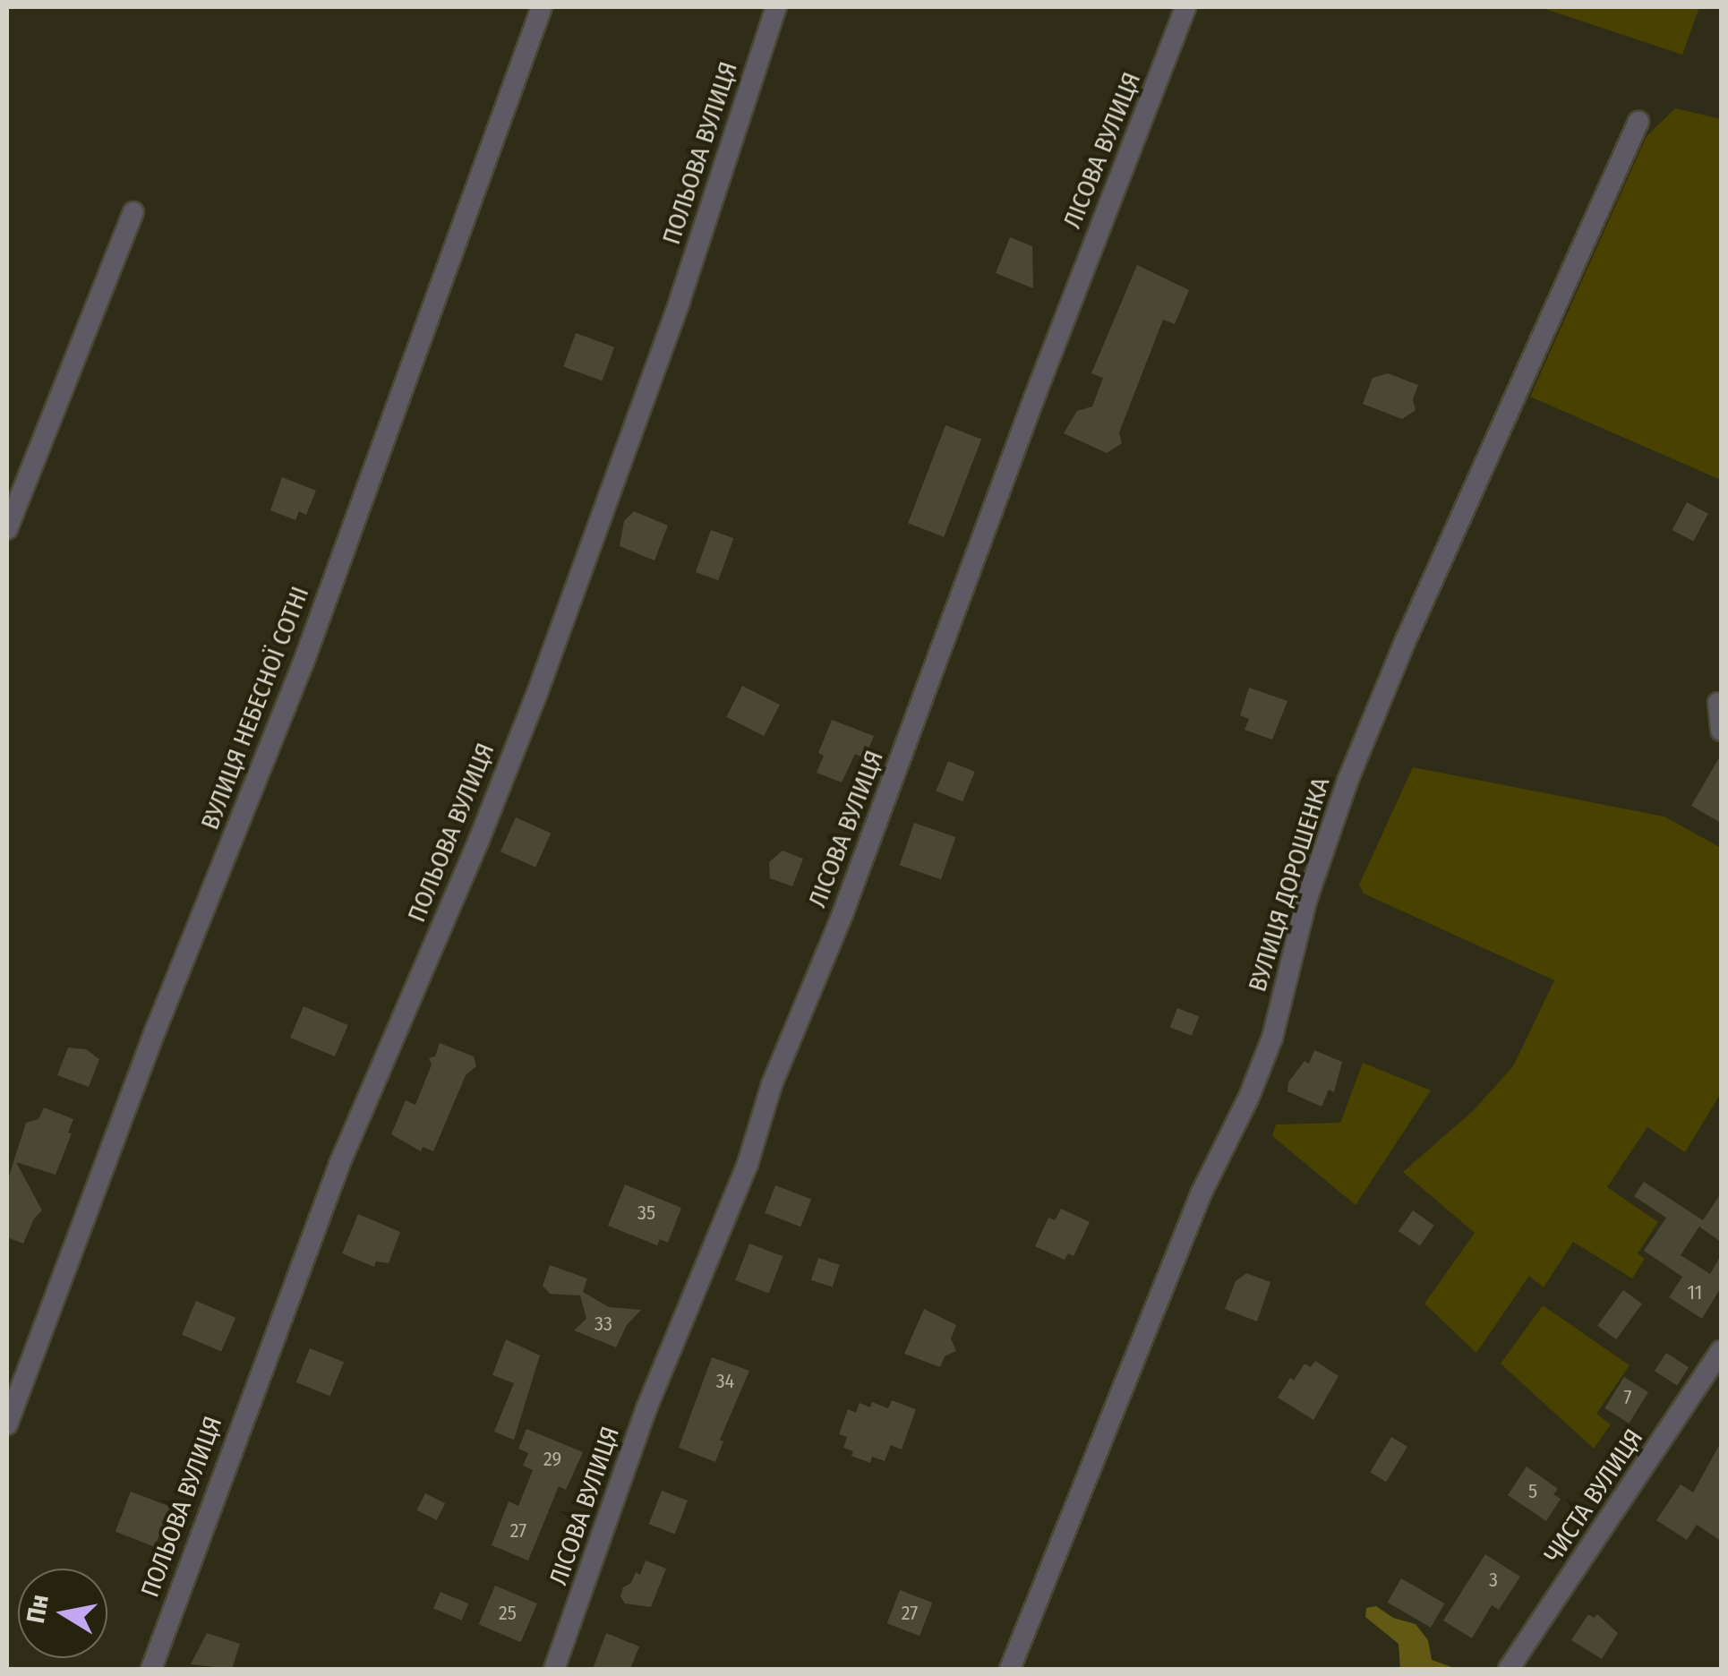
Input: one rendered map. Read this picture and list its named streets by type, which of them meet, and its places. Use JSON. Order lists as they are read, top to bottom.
{
  "streets": {
    "street": [
      "ЛІСОВА ВУЛИЦЯ",
      "ПОЛЬОВА ВУЛИЦЯ",
      "ВУЛИЦЯ НЕБЕСНОЇ СОТНІ",
      "ВУЛИЦЯ ДОРОШЕНКА",
      "ЧИСТА ВУЛИЦЯ"
    ]
  },
  "house_numbers": [
    "35",
    "11",
    "33",
    "34",
    "7",
    "29",
    "5",
    "27",
    "3",
    "25",
    "27"
  ],
  "north": "left"
}
